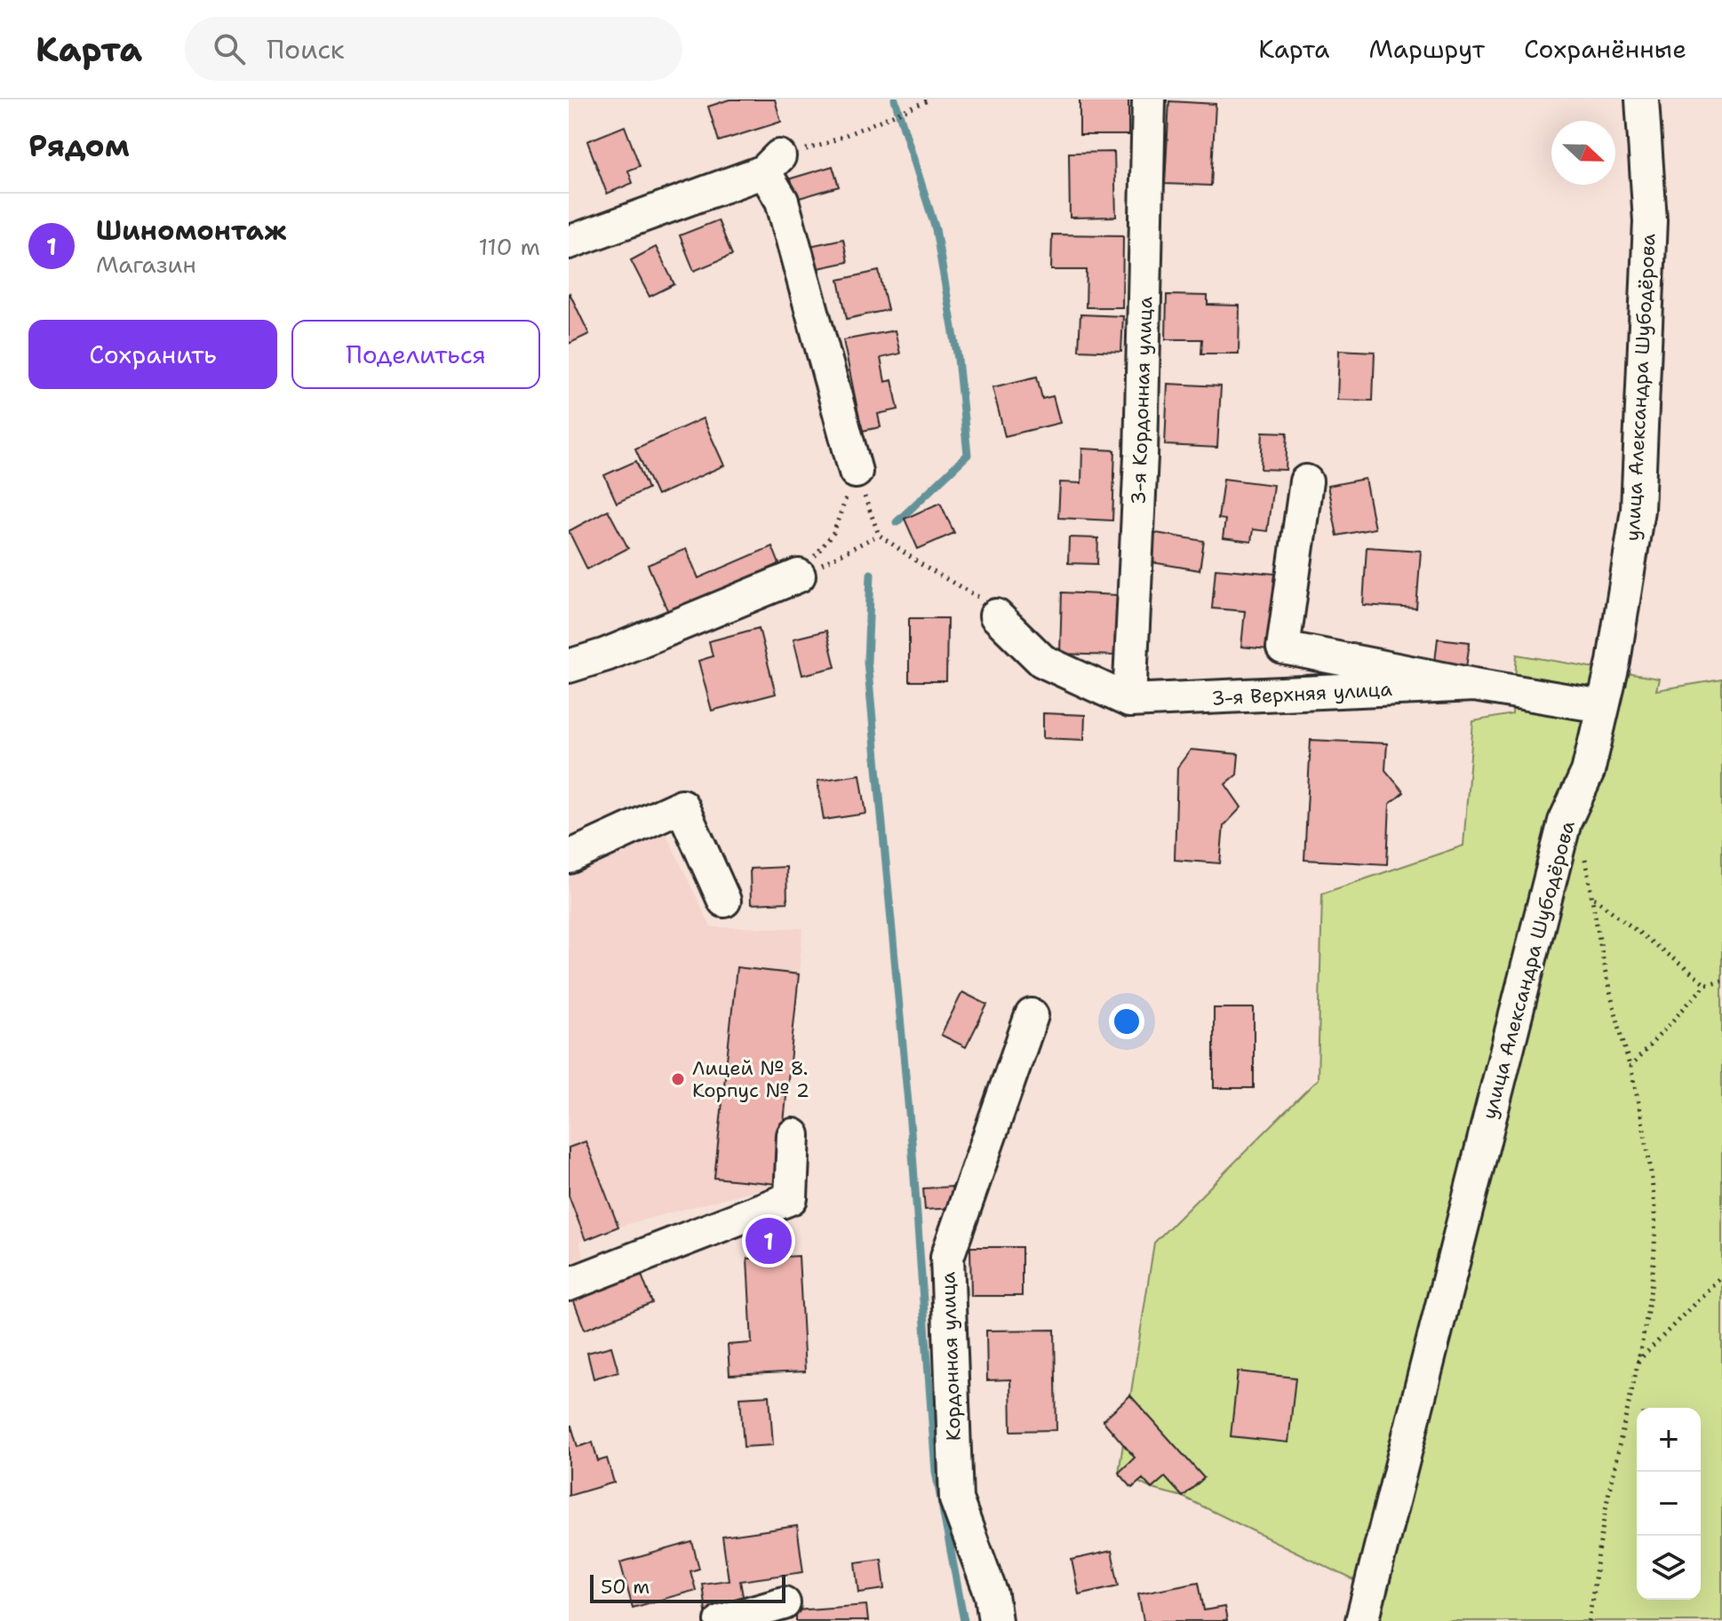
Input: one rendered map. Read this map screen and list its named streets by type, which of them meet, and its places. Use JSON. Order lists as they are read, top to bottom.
{
  "streets": {
    "street": [
      "улица Александра Шубодёрова",
      "3-я Кордонная улица",
      "3-я Верхняя улица",
      "Кордонная улица"
    ]
  },
  "crossings": [
    ["3-я Кордонная улица", "3-я Верхняя улица"]
  ],
  "places": ["Лицей № 8. Корпус № 2"],
  "scale_bar": "50 m",
  "north": "right",
  "page": {
    "header": "Карта",
    "search": "Поиск",
    "nav": ["Карта", "Маршрут", "Сохранённые"],
    "heading": "Рядом",
    "list": [
      {
        "mark": "1",
        "name": "Шиномонтаж",
        "note": "Магазин",
        "value": "110 m"
      }
    ],
    "buttons": ["Сохранить", "Поделиться"],
    "pins": "1",
    "map_buttons": ["+", "−"],
    "scale": "50 m"
  }
}
